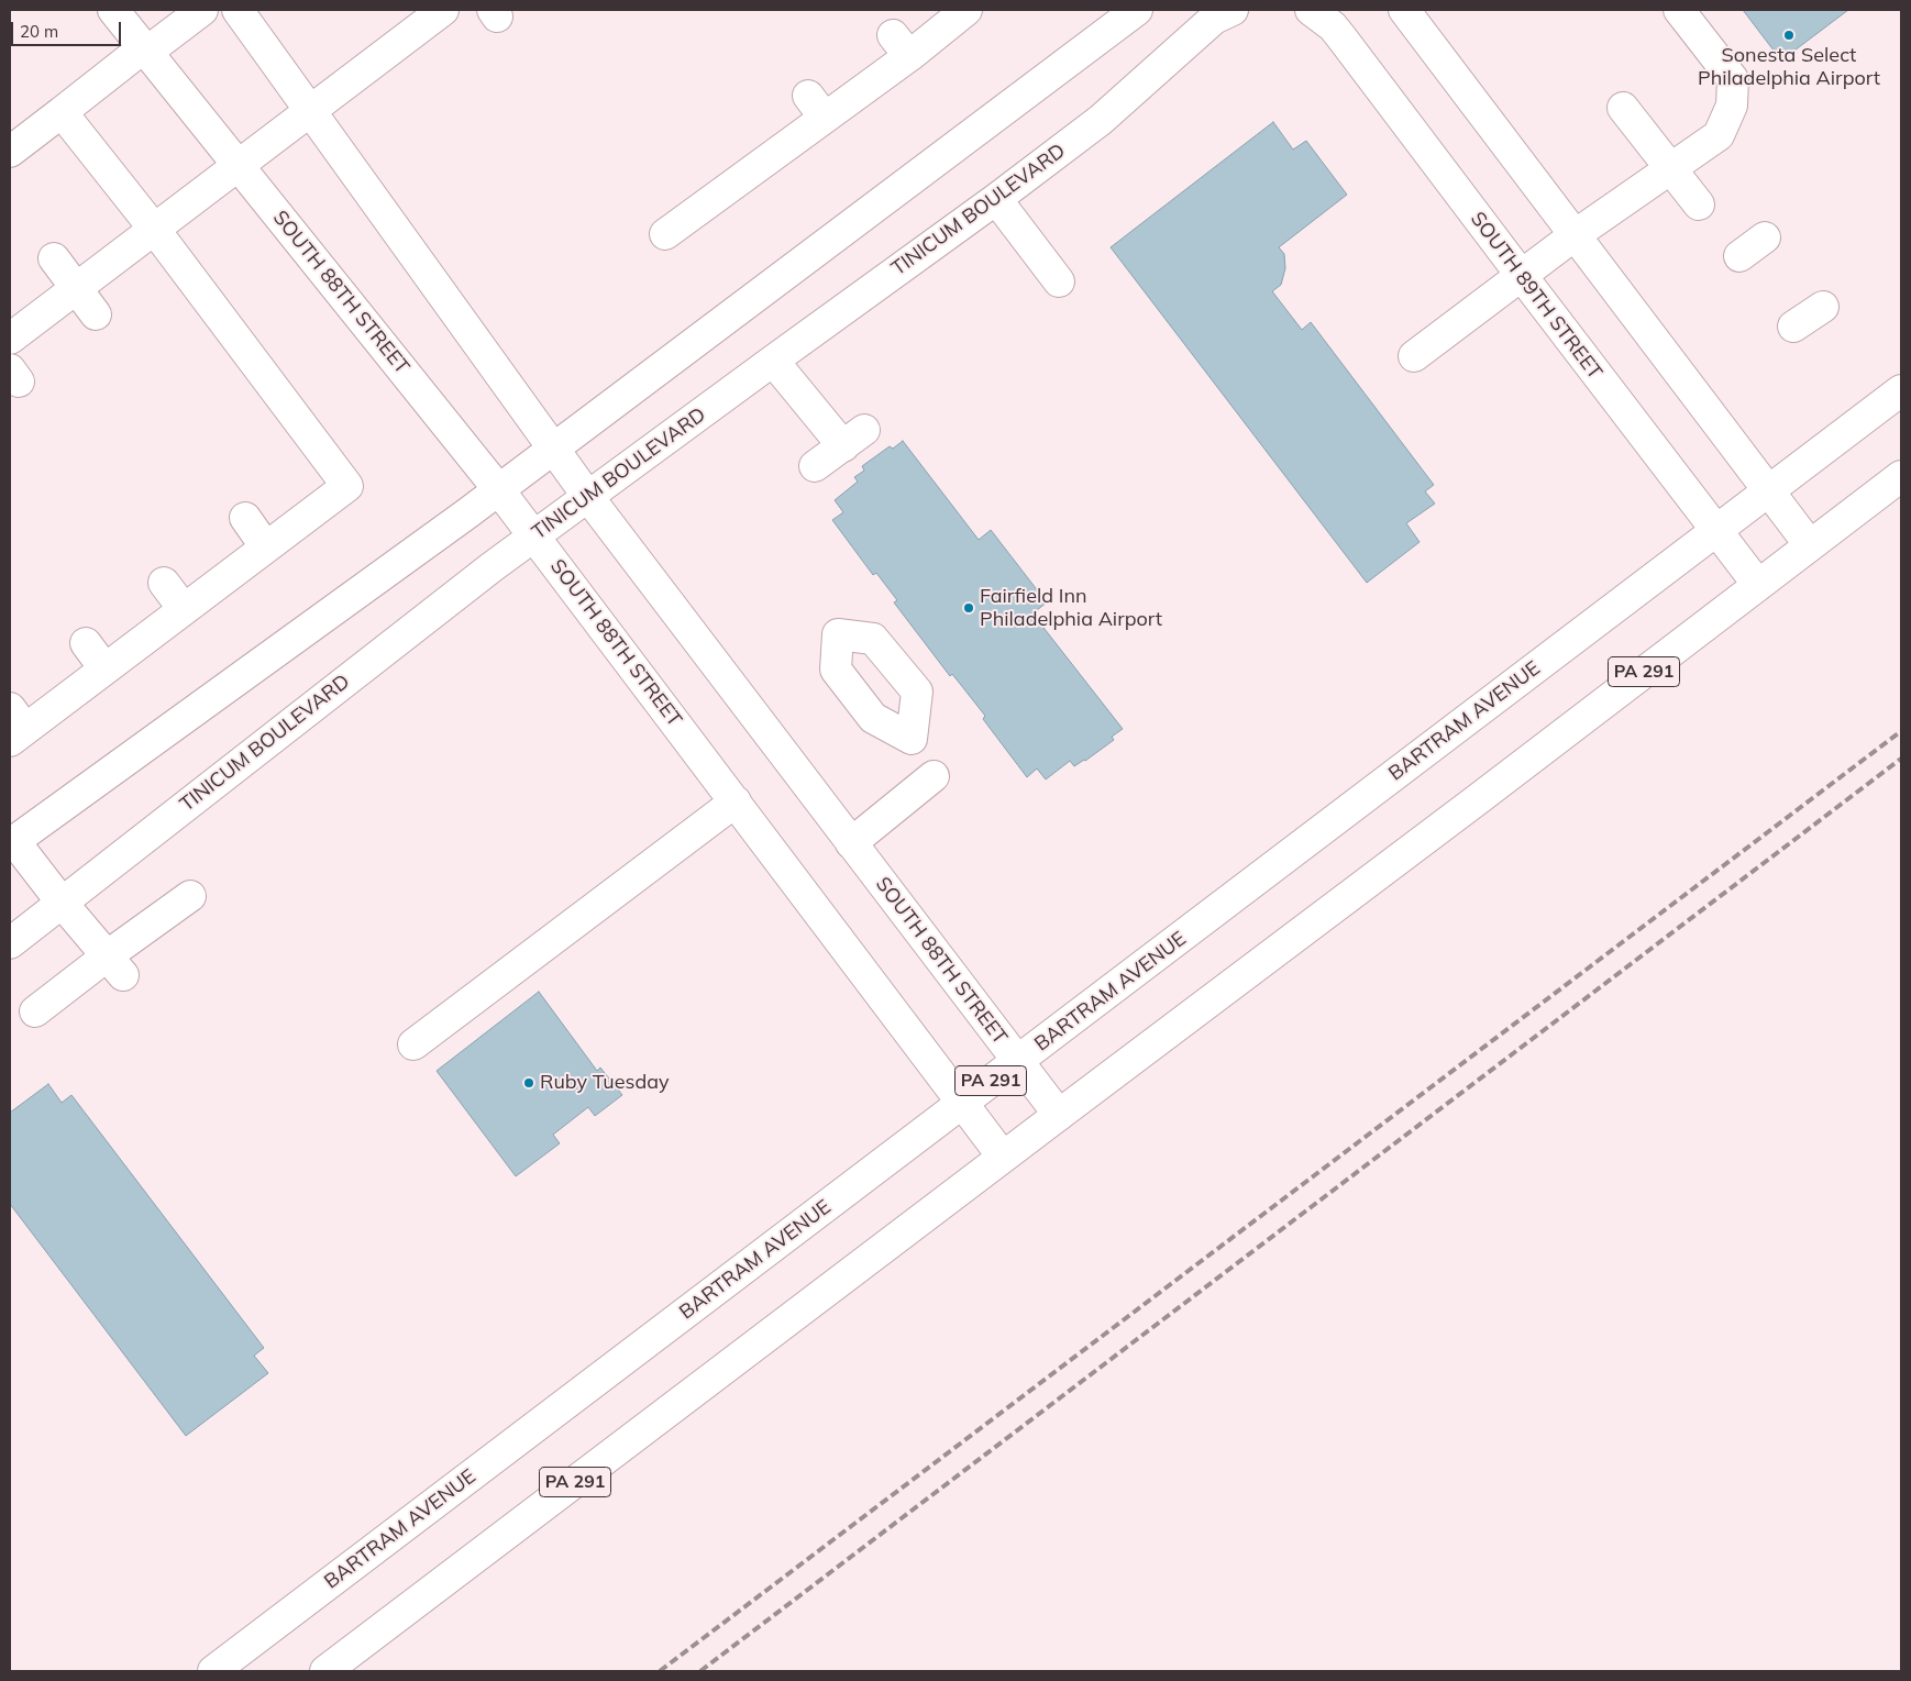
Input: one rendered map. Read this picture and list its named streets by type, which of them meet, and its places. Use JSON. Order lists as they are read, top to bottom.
{
  "streets": {
    "street": [
      "TINICUM BOULEVARD",
      "SOUTH 88TH STREET",
      "SOUTH 89TH STREET",
      "PA 291",
      "BARTRAM AVENUE"
    ]
  },
  "crossings": [
    ["TINICUM BOULEVARD", "SOUTH 88TH STREET"],
    ["SOUTH 88TH STREET", "PA 291"],
    ["SOUTH 88TH STREET", "BARTRAM AVENUE"],
    ["SOUTH 89TH STREET", "PA 291"],
    ["SOUTH 89TH STREET", "BARTRAM AVENUE"]
  ],
  "places": ["Sonesta Select Philadelphia Airport", "Fairfield Inn Philadelphia Airport", "Ruby Tuesday"],
  "scale_bar": "20 m"
}
